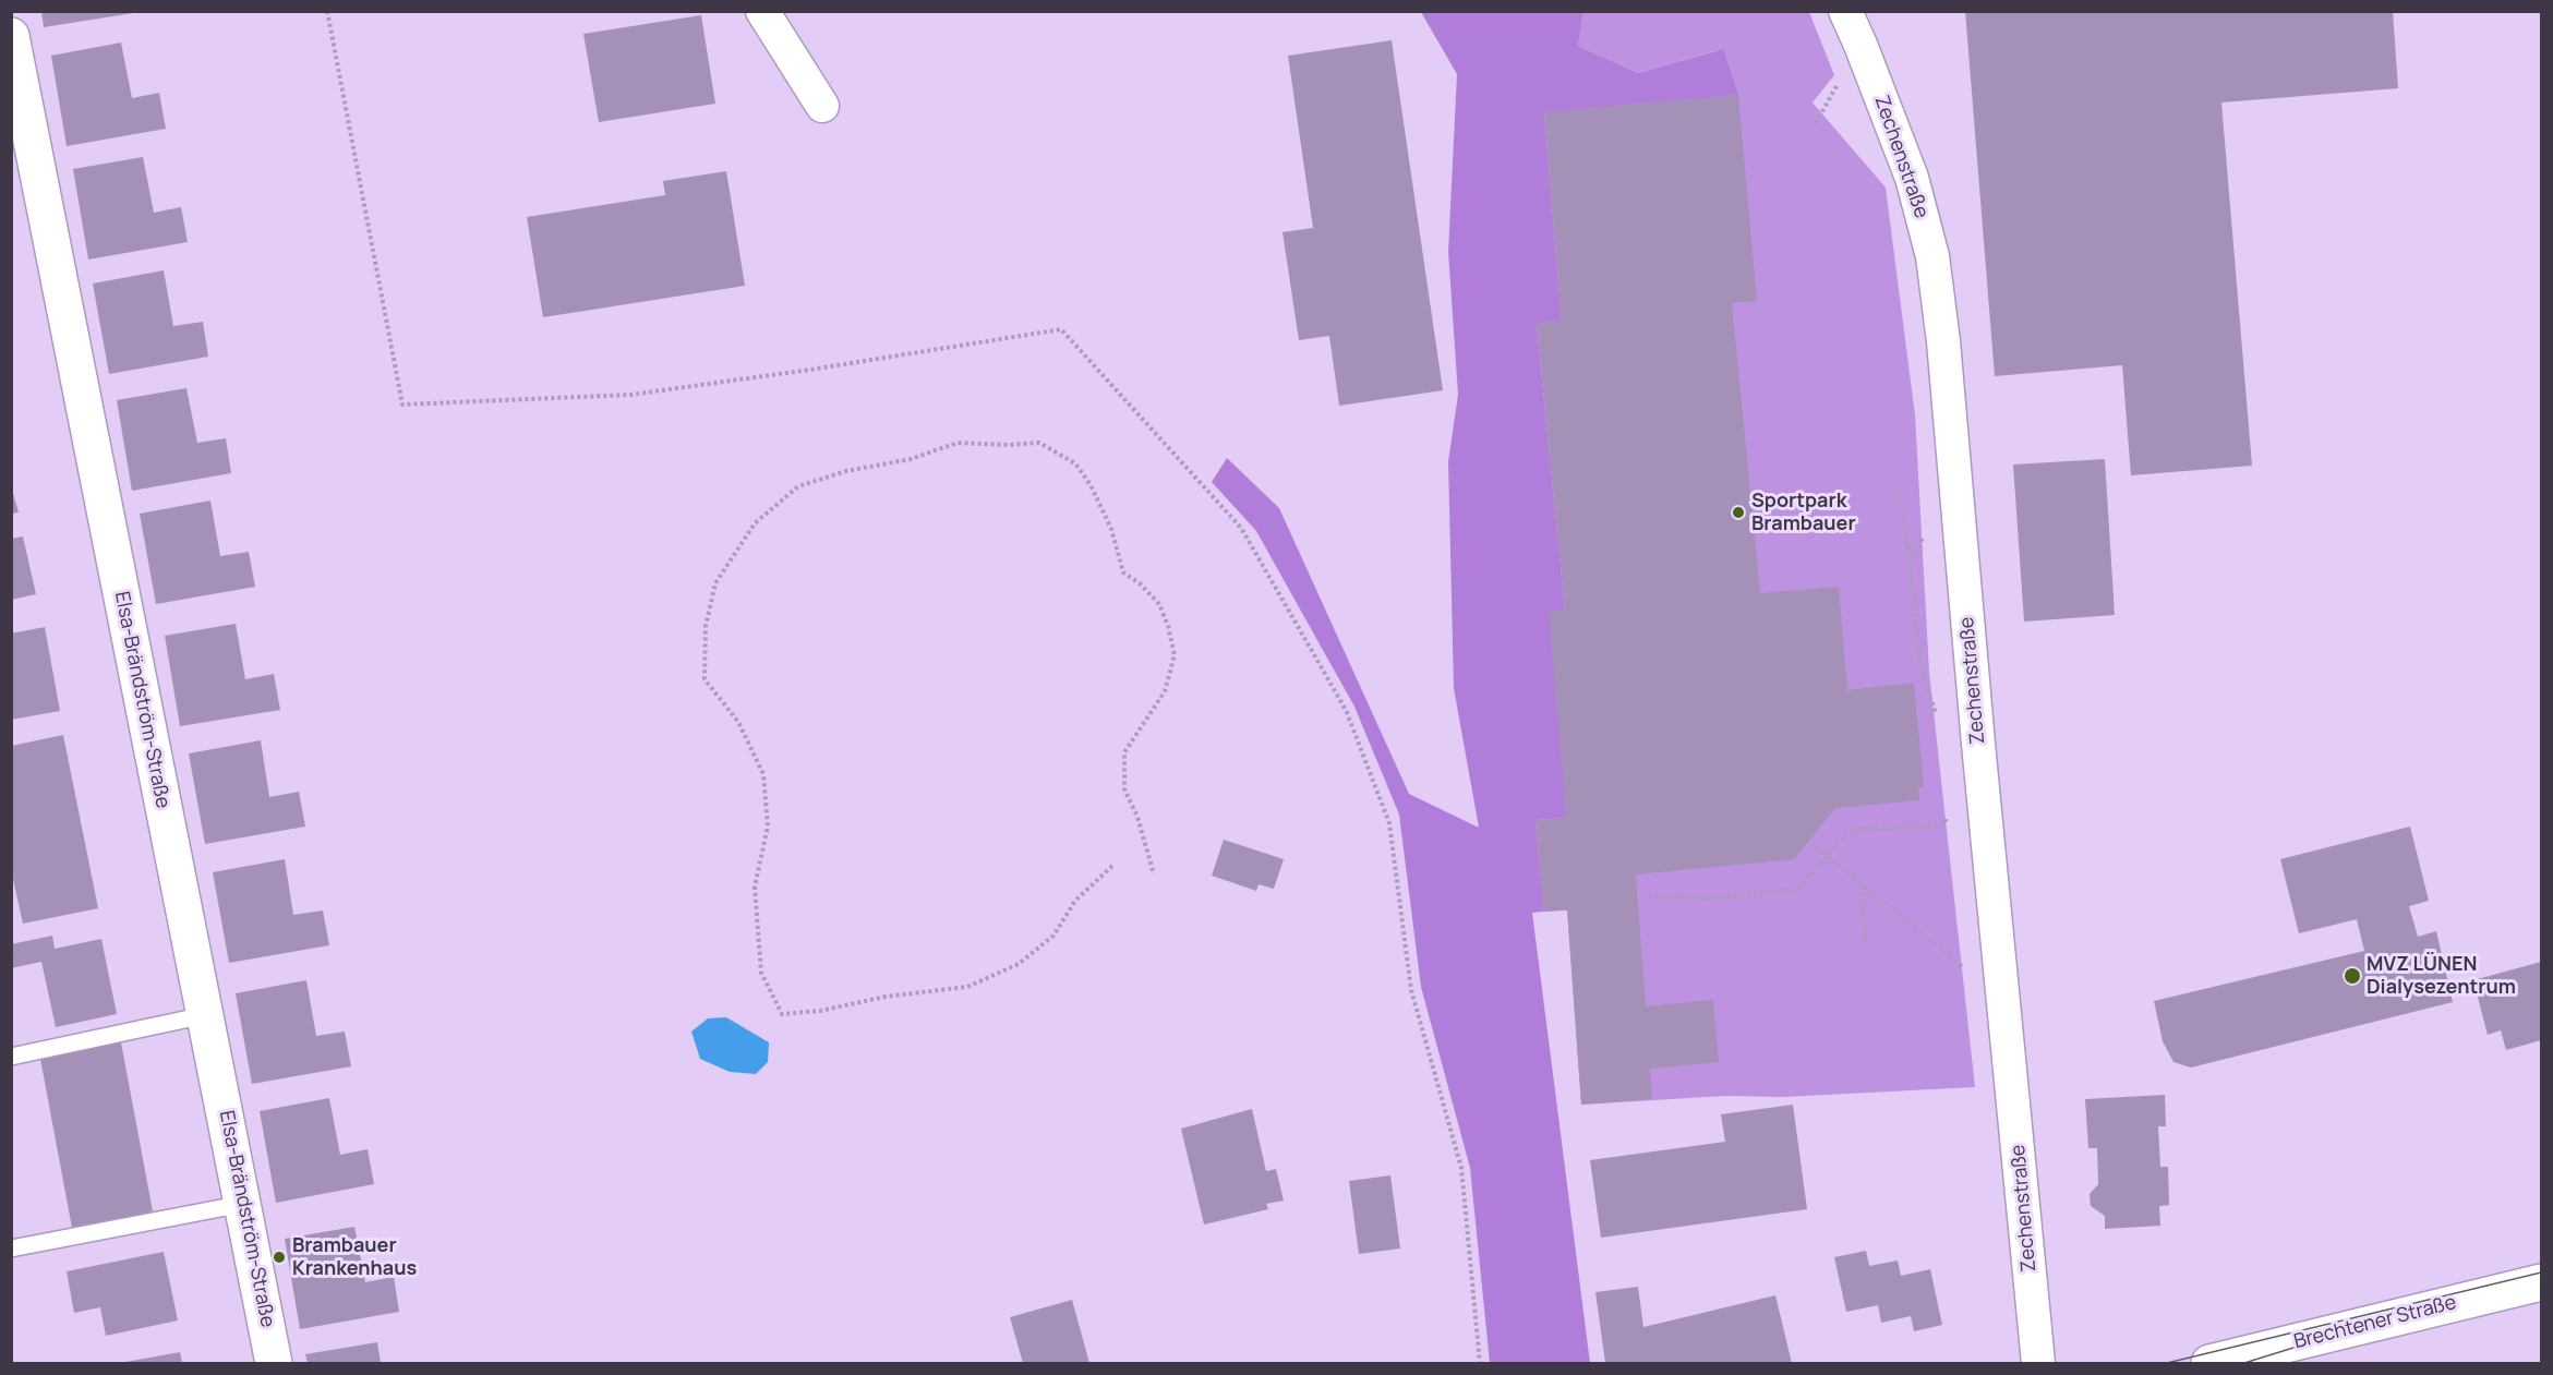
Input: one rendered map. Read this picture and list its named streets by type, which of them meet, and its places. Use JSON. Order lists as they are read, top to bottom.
{
  "streets": {
    "street": ["Zechenstraße", "Elsa-Brändström-Straße", "Brechtener Straße"]
  },
  "places": ["Sportpark Brambauer", "MVZ LÜNEN Dialysezentrum", "Brambauer Krankenhaus"]
}
